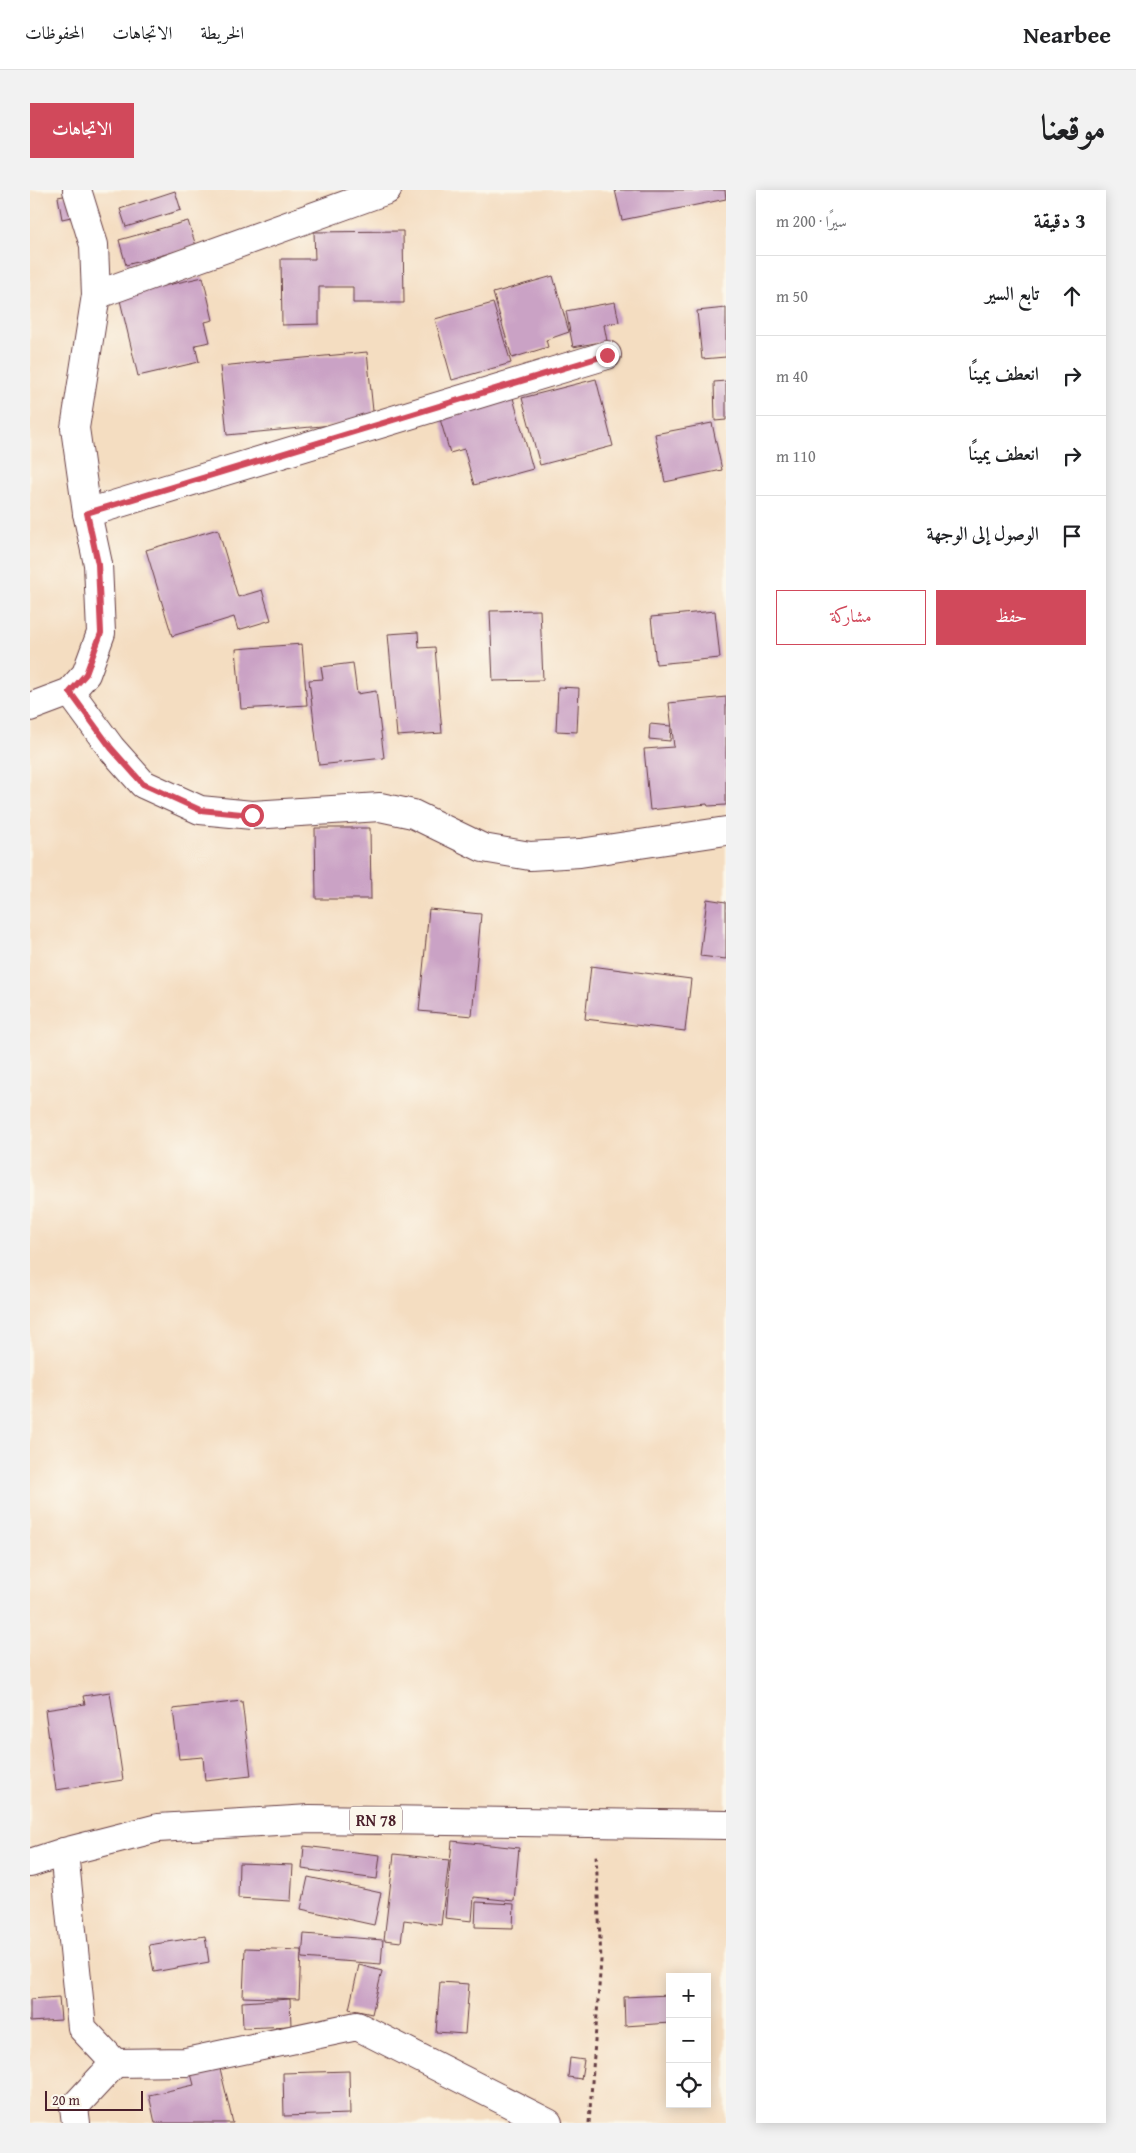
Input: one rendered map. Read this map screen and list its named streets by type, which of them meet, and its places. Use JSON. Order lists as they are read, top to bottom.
{
  "streets": {
    "street": ["RN 78"]
  },
  "scale_bar": "20 m",
  "page": {
    "header": "Nearbee",
    "nav": ["الخريطة", "الاتجاهات", "المحفوظات"],
    "title": "موقعنا",
    "buttons": [
      "الاتجاهات",
      ["حفظ", "مشاركة"]
    ],
    "heading": ["3 دقيقة", "سيرًا · 200 m"],
    "list": [
      ["تابع السير", "50 m"],
      ["انعطف يمينًا", "40 m"],
      ["انعطف يمينًا", "110 m"],
      "الوصول إلى الوجهة"
    ],
    "map_buttons": ["+", "−"],
    "scale": "20 m"
  }
}
